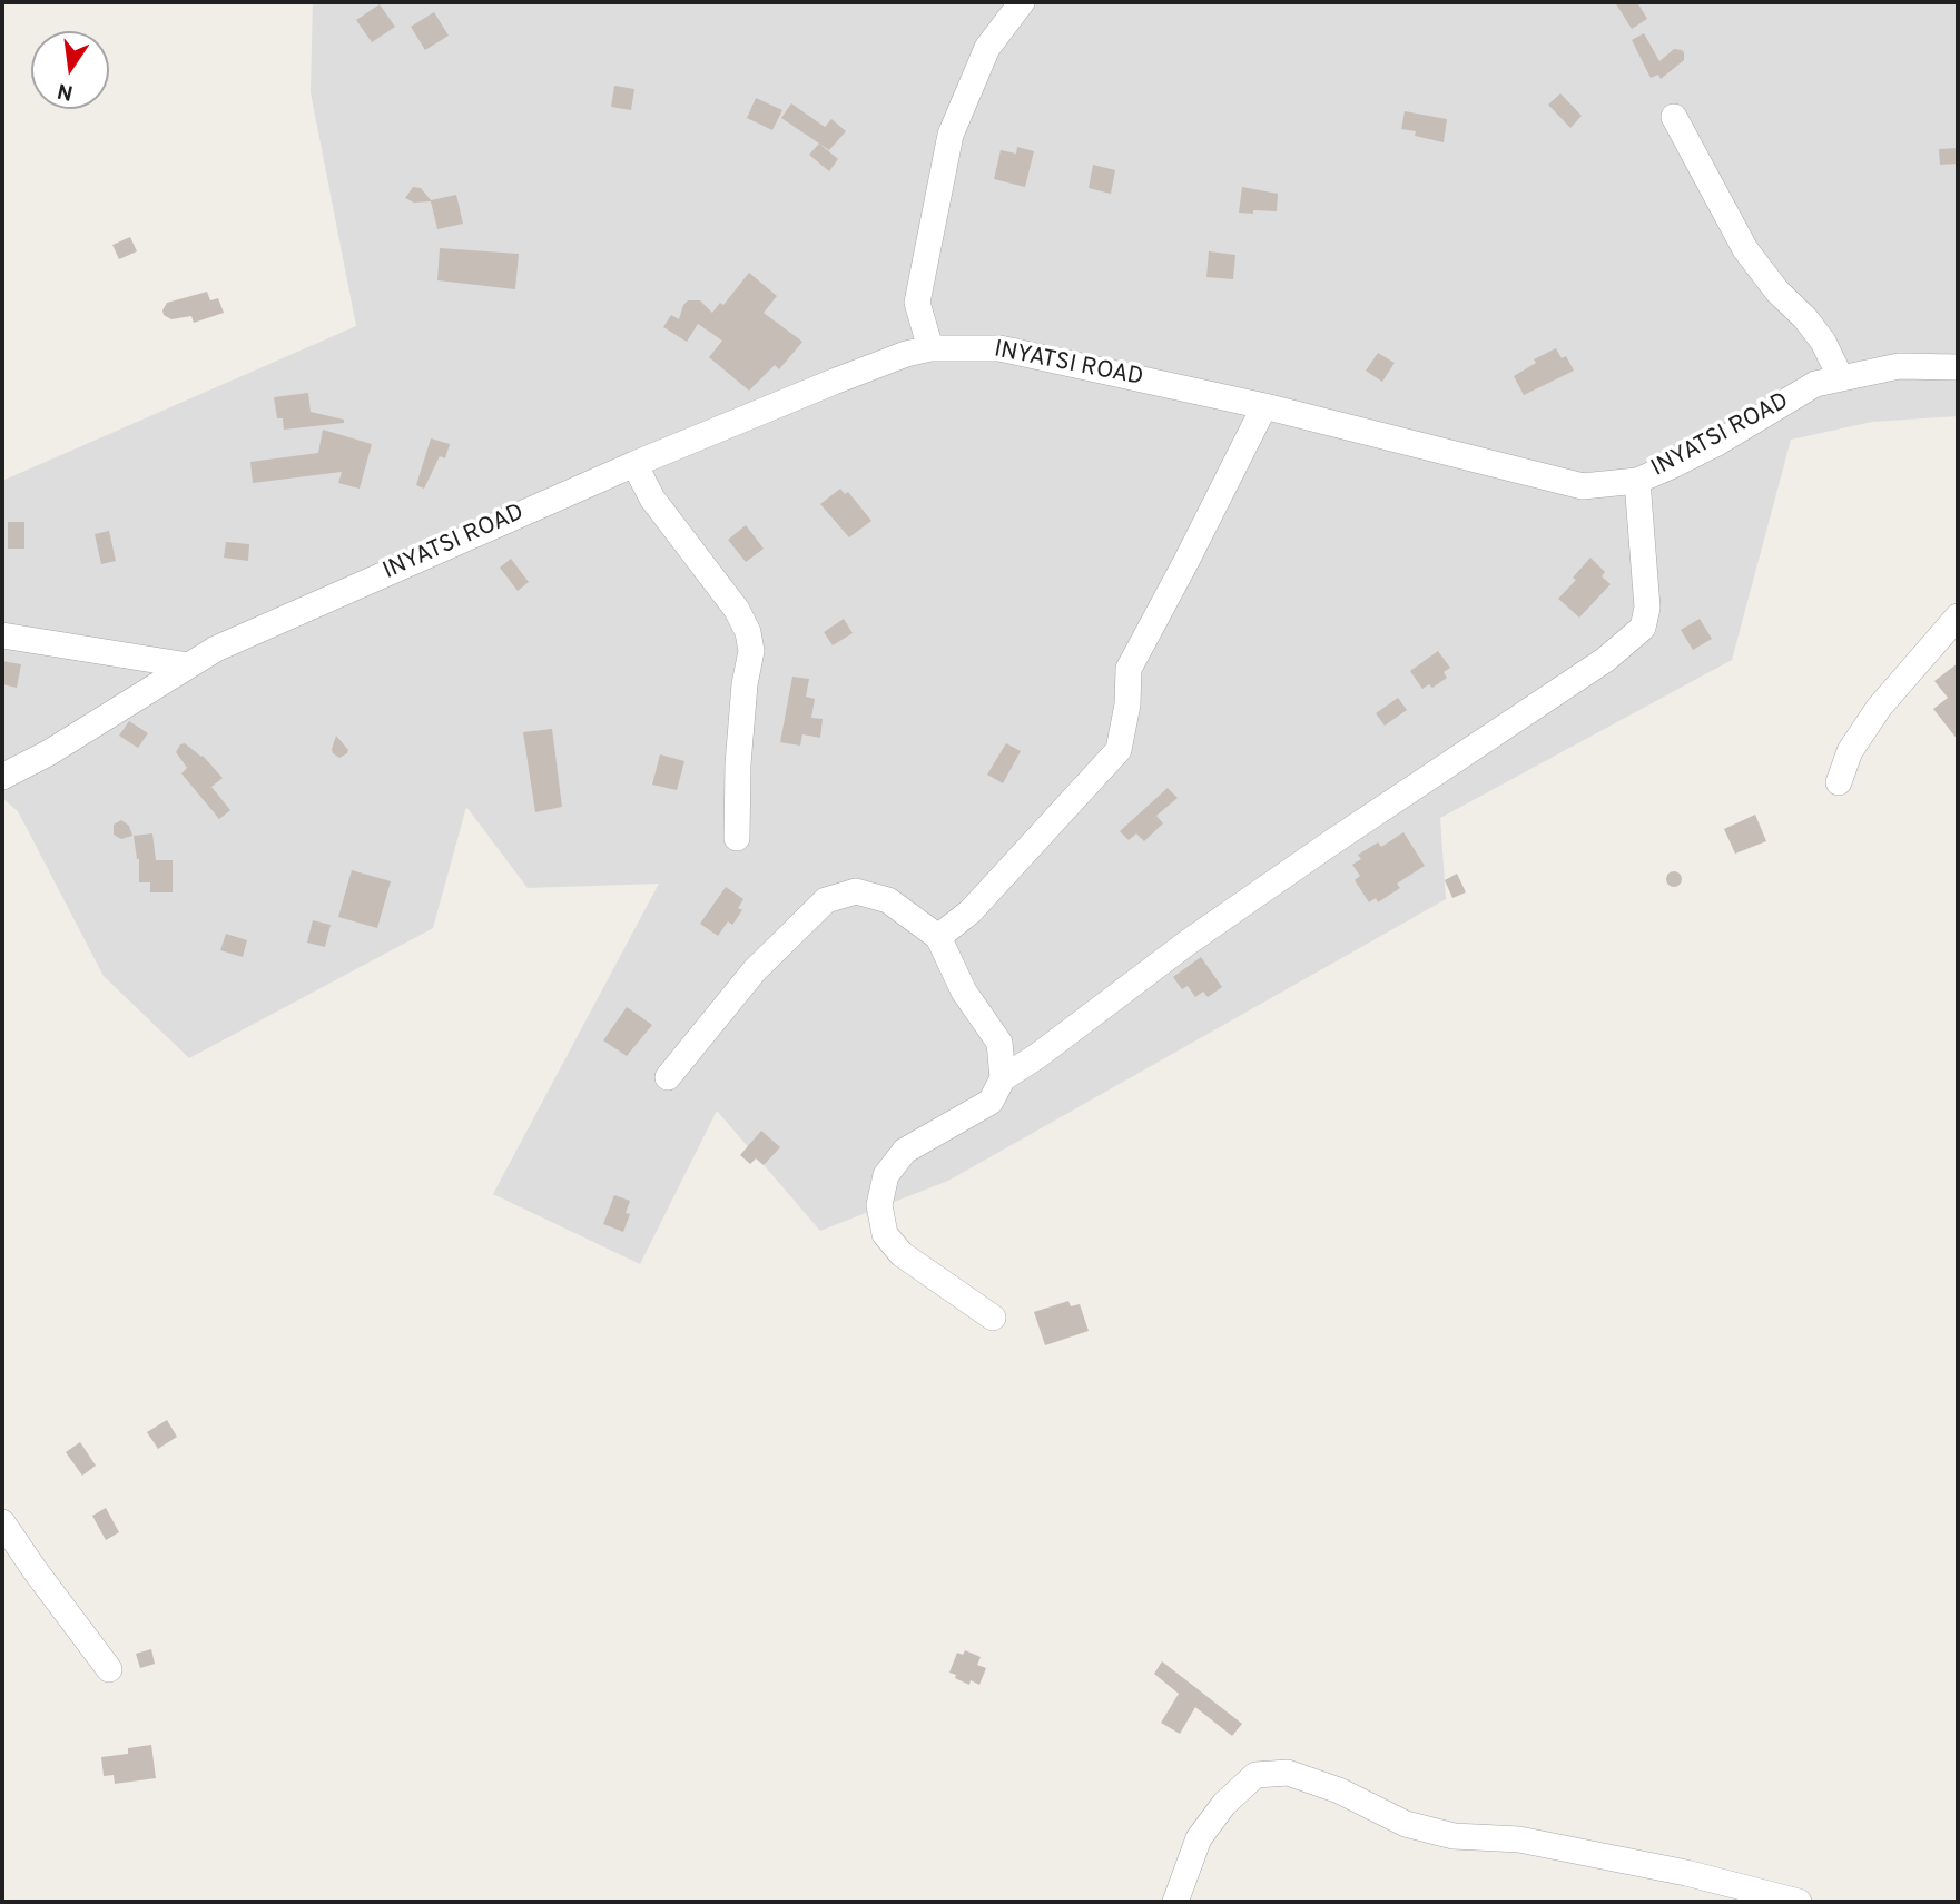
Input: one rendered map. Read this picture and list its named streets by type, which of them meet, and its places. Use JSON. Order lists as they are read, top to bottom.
{
  "streets": {
    "street": ["INYATSI ROAD"]
  },
  "north": "bottom"
}
